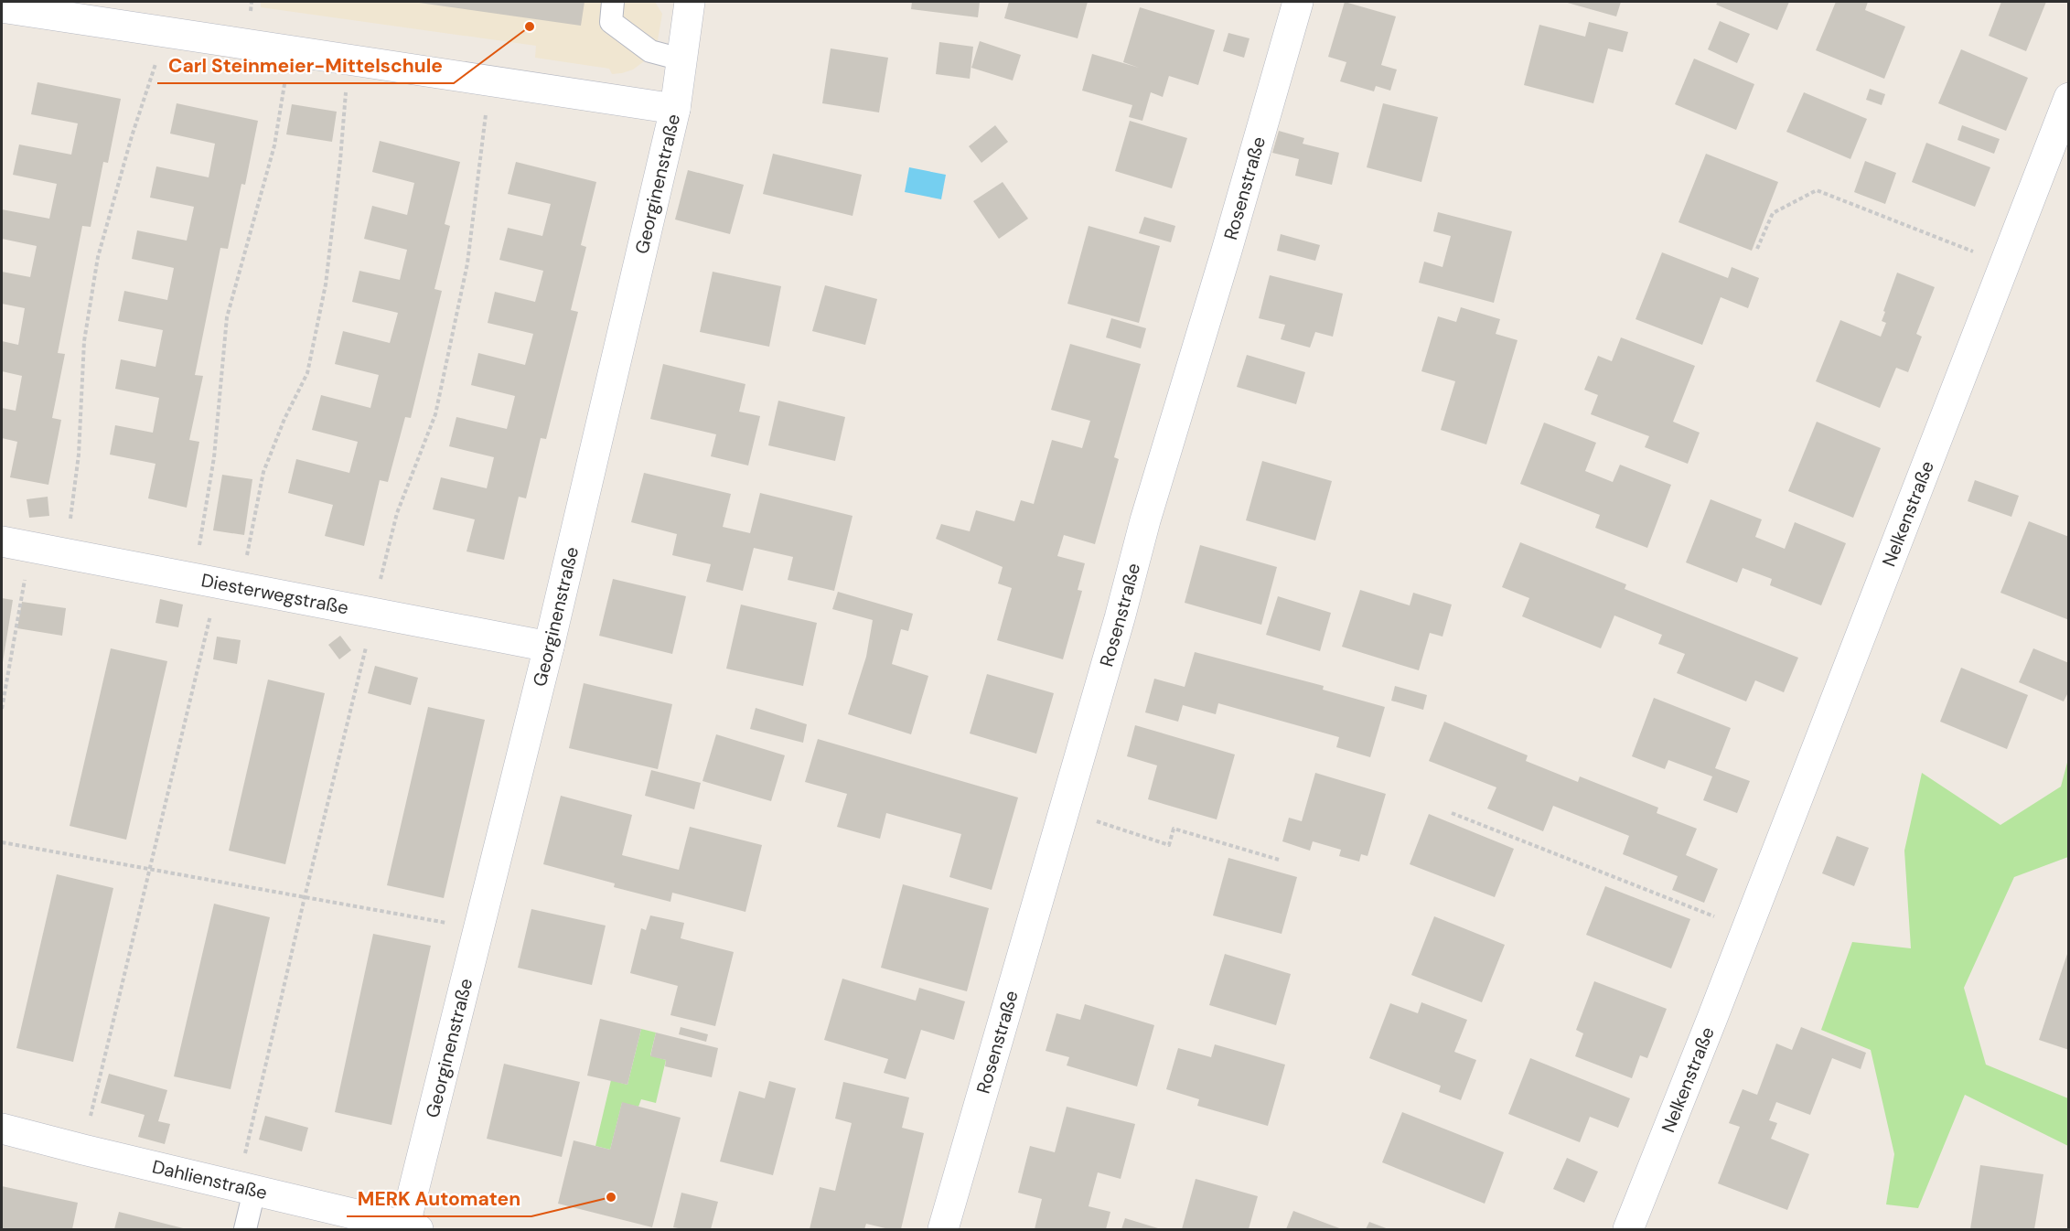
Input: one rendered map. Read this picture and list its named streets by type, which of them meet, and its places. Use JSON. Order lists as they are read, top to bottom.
{
  "streets": {
    "street": [
      "Georginenstraße",
      "Rosenstraße",
      "Nelkenstraße",
      "Diesterwegstraße",
      "Dahlienstraße"
    ]
  },
  "crossings": [
    ["Georginenstraße", "Diesterwegstraße"],
    ["Georginenstraße", "Dahlienstraße"]
  ],
  "places": ["Carl Steinmeier-Mittelschule", "MERK Automaten"]
}
